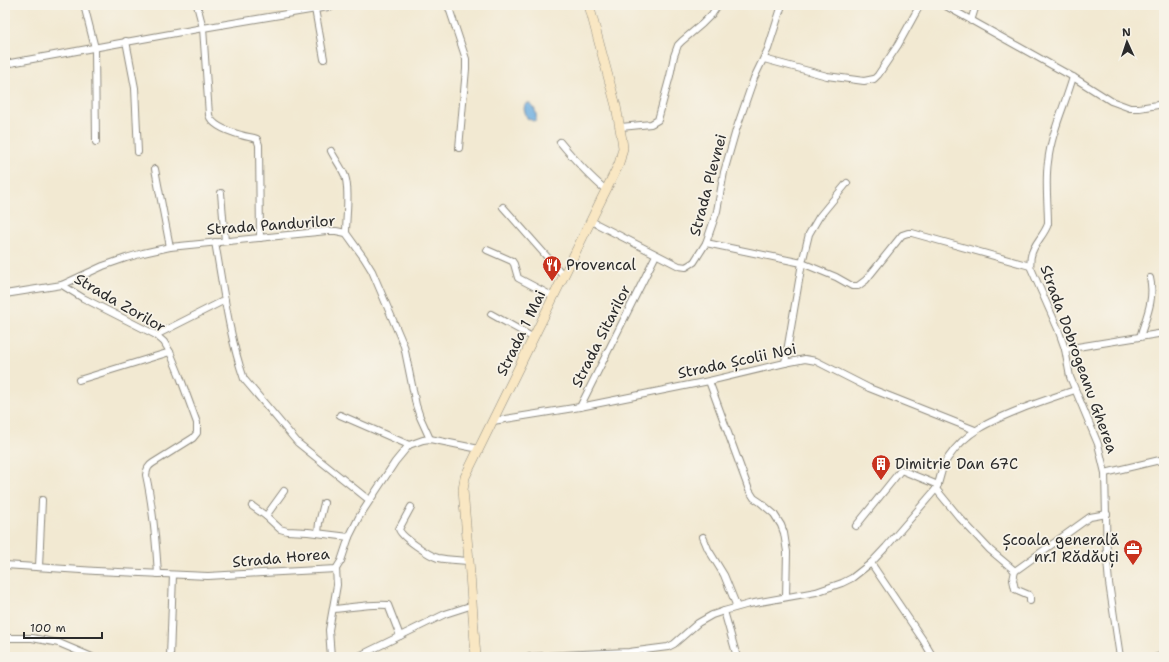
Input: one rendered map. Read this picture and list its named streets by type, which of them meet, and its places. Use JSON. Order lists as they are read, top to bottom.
{
  "streets": {
    "main road": ["Strada 1 Mai"],
    "street": [
      "Strada Plevnei",
      "Strada Pandurilor",
      "Strada Zorilor",
      "Strada Sitarilor",
      "Strada Dobrogeanu Gherea",
      "Strada Școlii Noi",
      "Strada Horea"
    ]
  },
  "crossings": [
    ["Strada Plevnei", "Strada 1 Mai"],
    ["Strada Plevnei", "Strada Sitarilor"],
    ["Strada Pandurilor", "Strada Zorilor"],
    ["Strada Zorilor", "Strada Horea"],
    ["Strada 1 Mai", "Strada Școlii Noi"],
    ["Strada Sitarilor", "Strada Școlii Noi"]
  ],
  "places": {
    "restaurant": ["Provencal"],
    "building": ["Dimitrie Dan 67C"],
    "office": ["Școala generală nr.1 Rădăuți"]
  },
  "scale_bar": "100 m",
  "north": "top"
}
